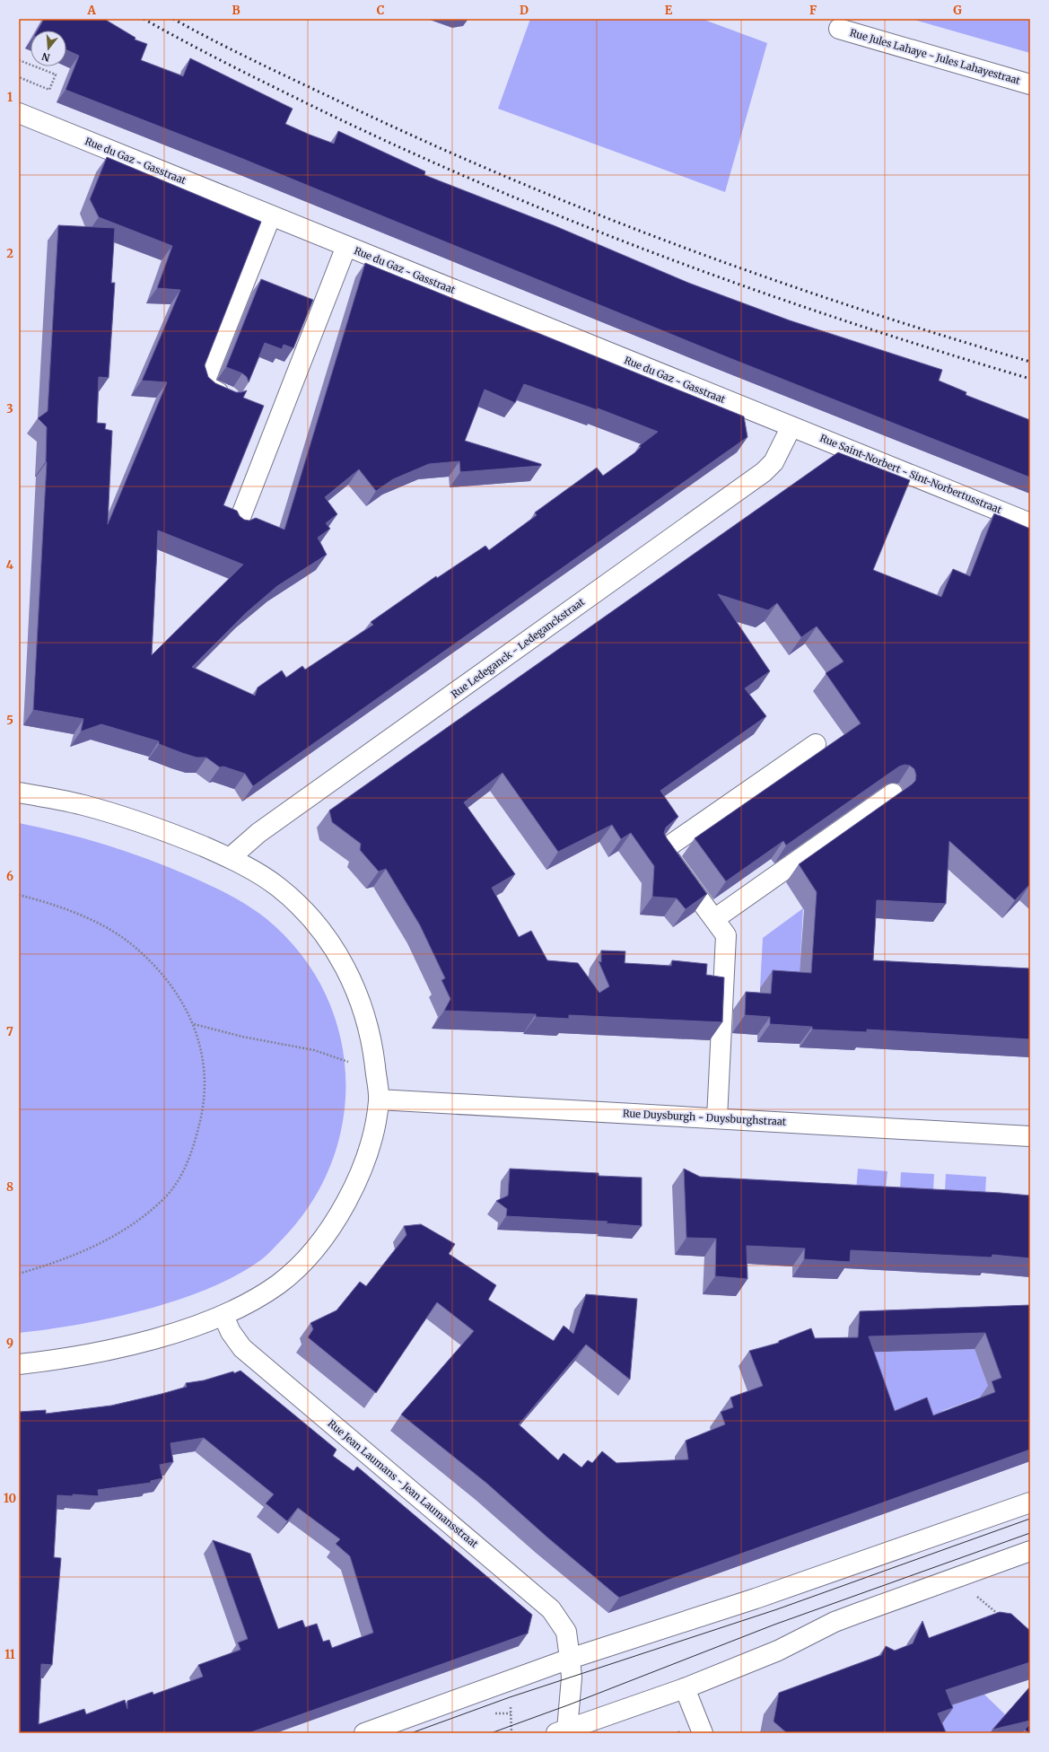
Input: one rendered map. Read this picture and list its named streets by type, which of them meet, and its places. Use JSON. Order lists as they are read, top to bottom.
{
  "streets": {
    "street": [
      "Rue Jules Lahaye - Jules Lahayestraat",
      "Rue du Gaz - Gasstraat",
      "Rue Saint-Norbert - Sint-Norbertusstraat",
      "Rue Ledeganck - Ledeganckstraat",
      "Rue Duysburgh - Duysburghstraat",
      "Rue Jean Laumans - Jean Laumansstraat"
    ]
  },
  "crossings": [
    ["Rue du Gaz - Gasstraat", "Rue Saint-Norbert - Sint-Norbertusstraat"],
    ["Rue du Gaz - Gasstraat", "Rue Ledeganck - Ledeganckstraat"],
    ["Rue Saint-Norbert - Sint-Norbertusstraat", "Rue Ledeganck - Ledeganckstraat"]
  ],
  "north": "bottom",
  "grid": {
    "columns": [
      "A",
      "B",
      "C",
      "D",
      "E",
      "F",
      "G"
    ],
    "rows": [
      "1",
      "2",
      "3",
      "4",
      "5",
      "6",
      "7",
      "8",
      "9",
      "10",
      "11"
    ]
  }
}
